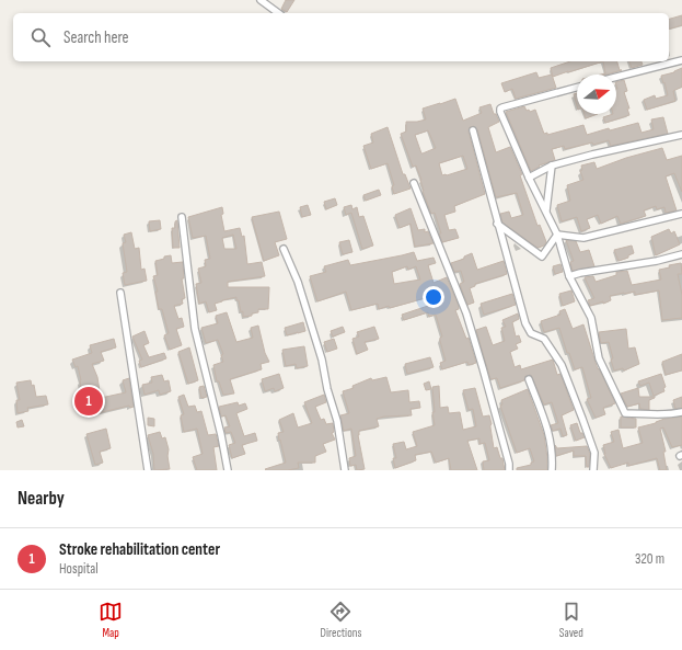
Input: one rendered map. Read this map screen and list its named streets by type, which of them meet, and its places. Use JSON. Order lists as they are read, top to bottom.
{
  "north": "right",
  "page": {
    "search": "Search here",
    "pins": "1",
    "heading": "Nearby",
    "list": [
      {
        "mark": "1",
        "name": "Stroke rehabilitation center",
        "note": "Hospital",
        "value": "320 m"
      }
    ],
    "nav": ["Map", "Directions", "Saved"]
  }
}
